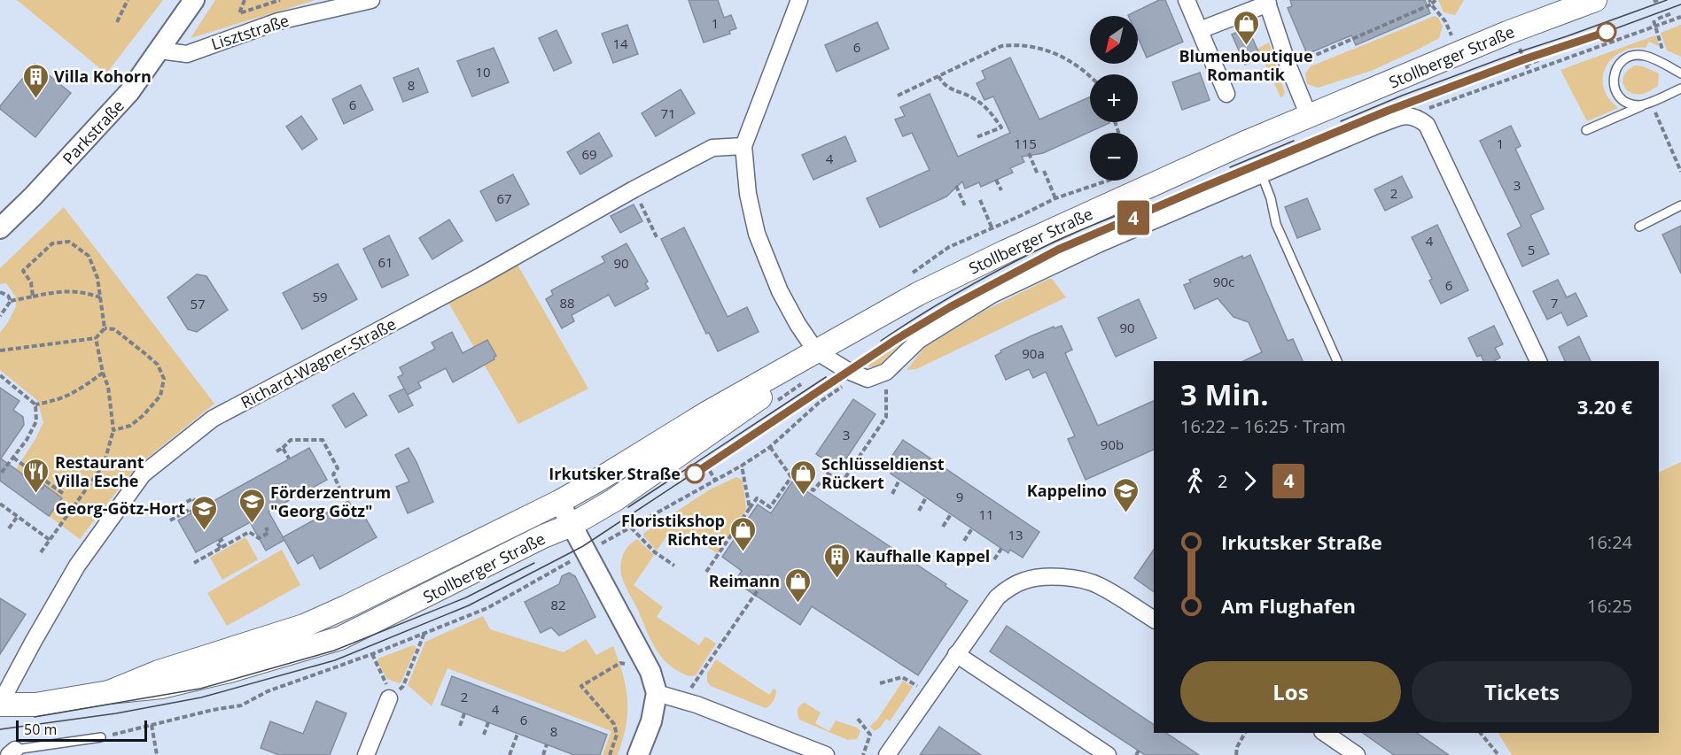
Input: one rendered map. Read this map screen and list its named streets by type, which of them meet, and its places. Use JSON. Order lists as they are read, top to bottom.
{
  "streets": {
    "main road": ["Stollberger Straße"],
    "street": ["Lisztstraße", "Parkstraße", "Richard-Wagner-Straße"]
  },
  "crossings": [
    ["Lisztstraße", "Parkstraße"],
    ["Stollberger Straße", "Richard-Wagner-Straße"]
  ],
  "places": {
    "shop": [
      "Blumenboutique Romantik",
      "Schlüsseldienst Rückert",
      "Floristikshop Richter",
      "Reimann"
    ],
    "building": ["Villa Kohorn", "Kaufhalle Kappel"],
    "other": ["Irkutsker Straße"],
    "restaurant": ["Restaurant Villa Esche"],
    "school or university": ["Kappelino", "Förderzentrum \"Georg Götz\"", "Georg-Götz-Hort"]
  },
  "lines": ["tram line 4"],
  "house_numbers": [
    "1",
    "14",
    "6",
    "10",
    "8",
    "6",
    "71",
    "115",
    "1",
    "69",
    "4",
    "3",
    "2",
    "67",
    "4",
    "5",
    "61",
    "90",
    "90c",
    "6",
    "59",
    "88",
    "7",
    "57",
    "90",
    "90a",
    "3",
    "90b",
    "9",
    "11",
    "13",
    "82",
    "2",
    "4",
    "6",
    "8"
  ],
  "scale_bar": "50 m",
  "north": "bottom left",
  "page": {
    "on_map": "4",
    "map_buttons": ["+", "−"],
    "heading": ["3 Min.", "16:22 – 16:25 · Tram", "3.20 €"],
    "legs": ["2", "4"],
    "list": [
      {
        "name": "Irkutsker Straße",
        "value": "16:24"
      },
      {
        "name": "Am Flughafen",
        "value": "16:25"
      }
    ],
    "buttons": ["Los", "Tickets"],
    "scale": "50 m"
  }
}
